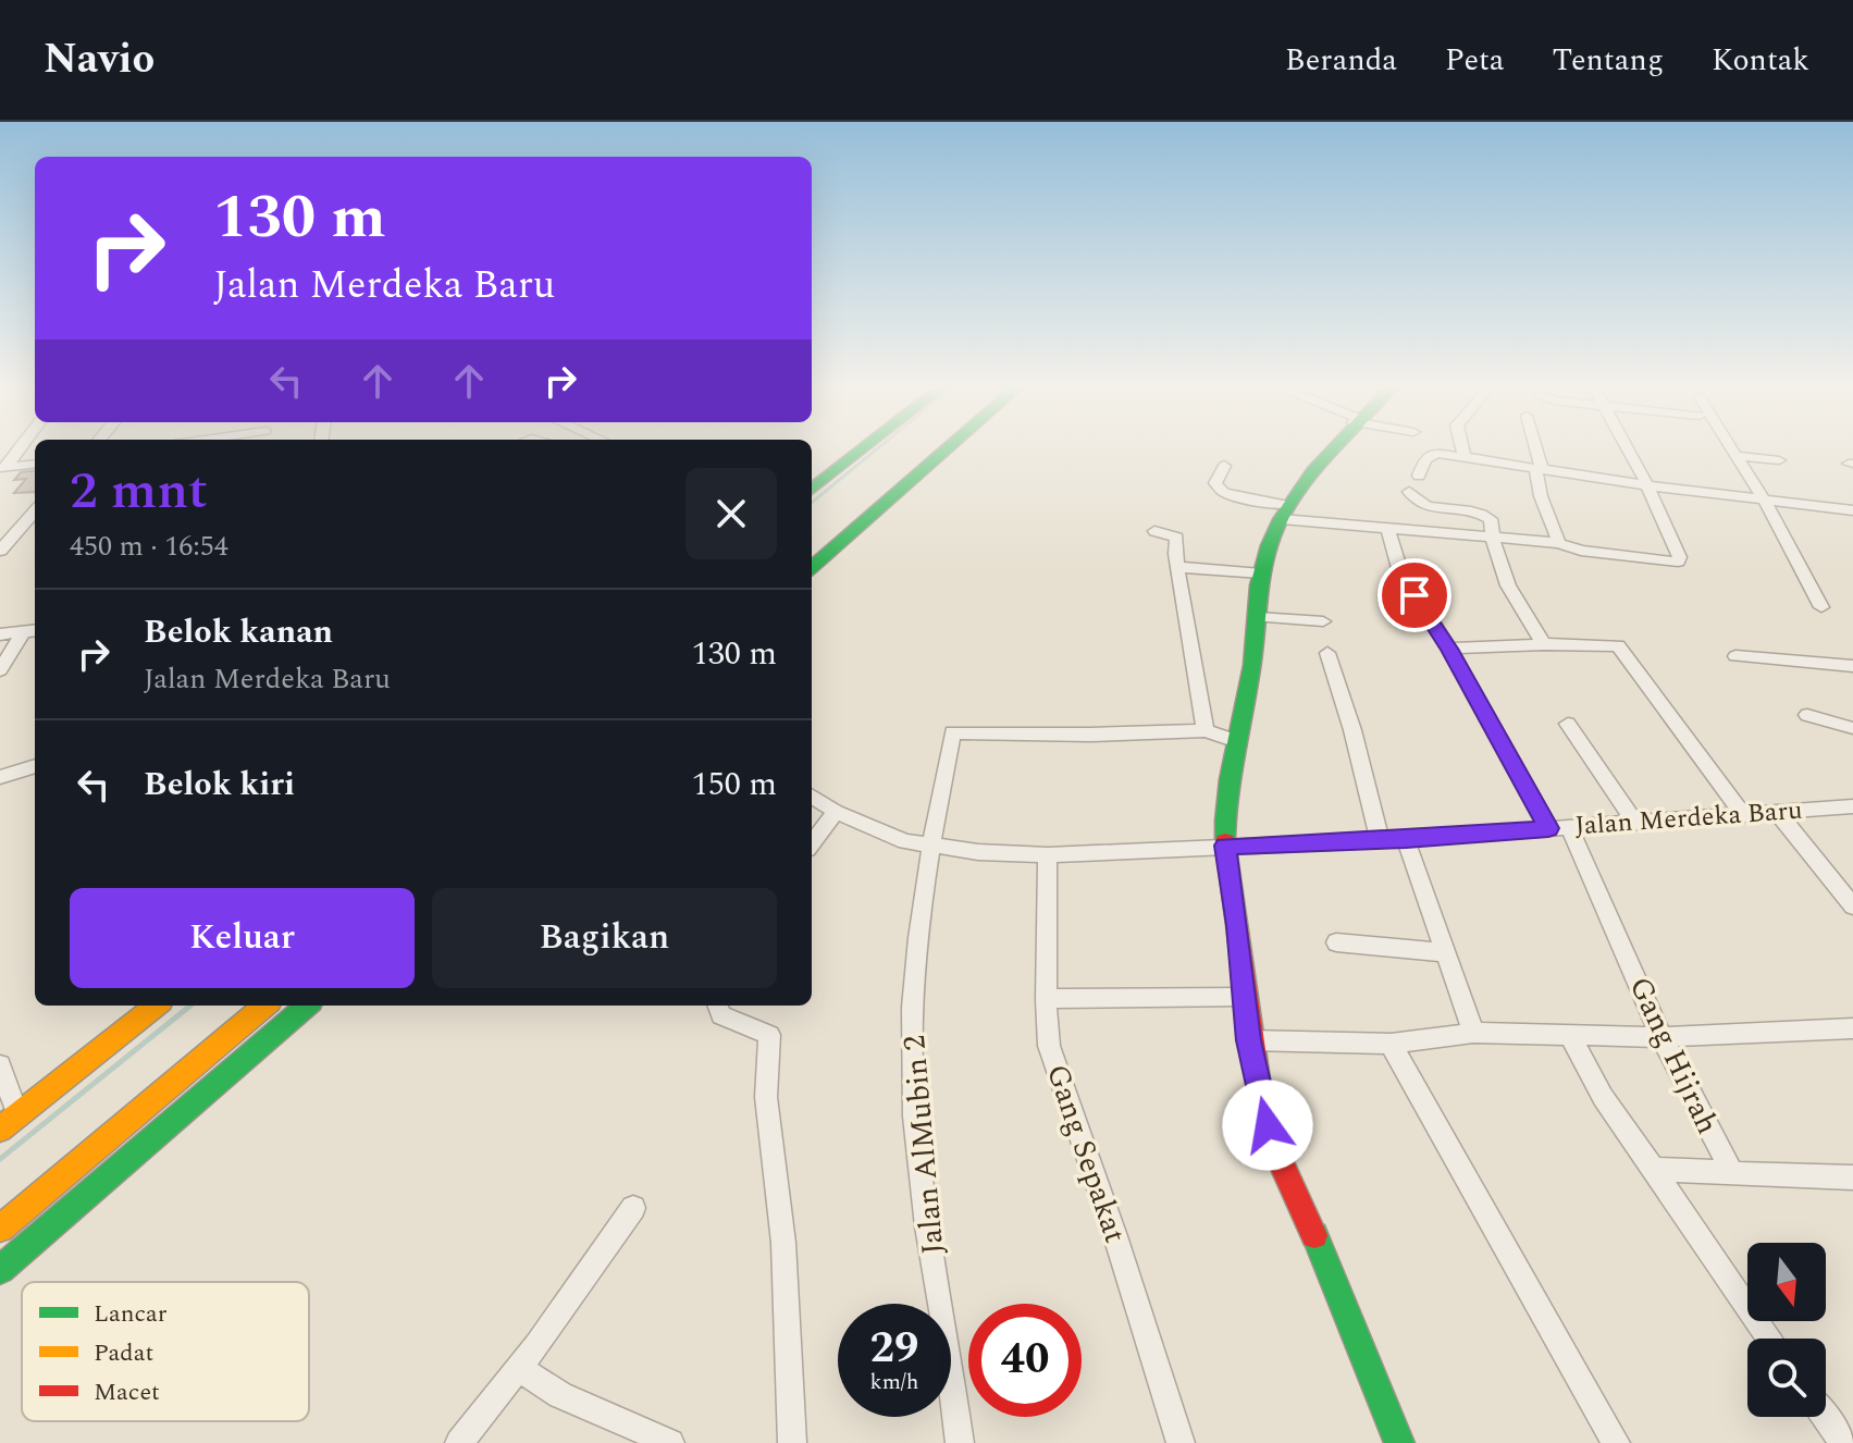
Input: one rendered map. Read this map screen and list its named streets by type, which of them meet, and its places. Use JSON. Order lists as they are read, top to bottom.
{
  "streets": {
    "street": [
      "Jalan Merdeka Baru",
      "Gang Hijrah",
      "Jalan AlMubin 2",
      "Gang Sepakat"
    ]
  },
  "crossings": [
    ["Jalan Merdeka Baru", "Gang Hijrah"],
    ["Jalan Merdeka Baru", "Jalan AlMubin 2"],
    ["Jalan Merdeka Baru", "Gang Sepakat"]
  ],
  "legend": ["Lancar", "Padat", "Macet"],
  "north": "bottom",
  "page": {
    "header": "Navio",
    "nav": [
      "Beranda",
      "Peta",
      "Tentang",
      "Kontak"
    ],
    "turn": ["130 m", "Jalan Merdeka Baru"],
    "heading": ["2 mnt", "450 m · 16:54"],
    "list": [
      {
        "name": "Belok kanan",
        "note": "Jalan Merdeka Baru",
        "value": "130 m"
      },
      {
        "name": "Belok kiri",
        "value": "150 m"
      }
    ],
    "buttons": ["Keluar", "Bagikan"],
    "speed": "29 km/h",
    "limit": "40"
  }
}
